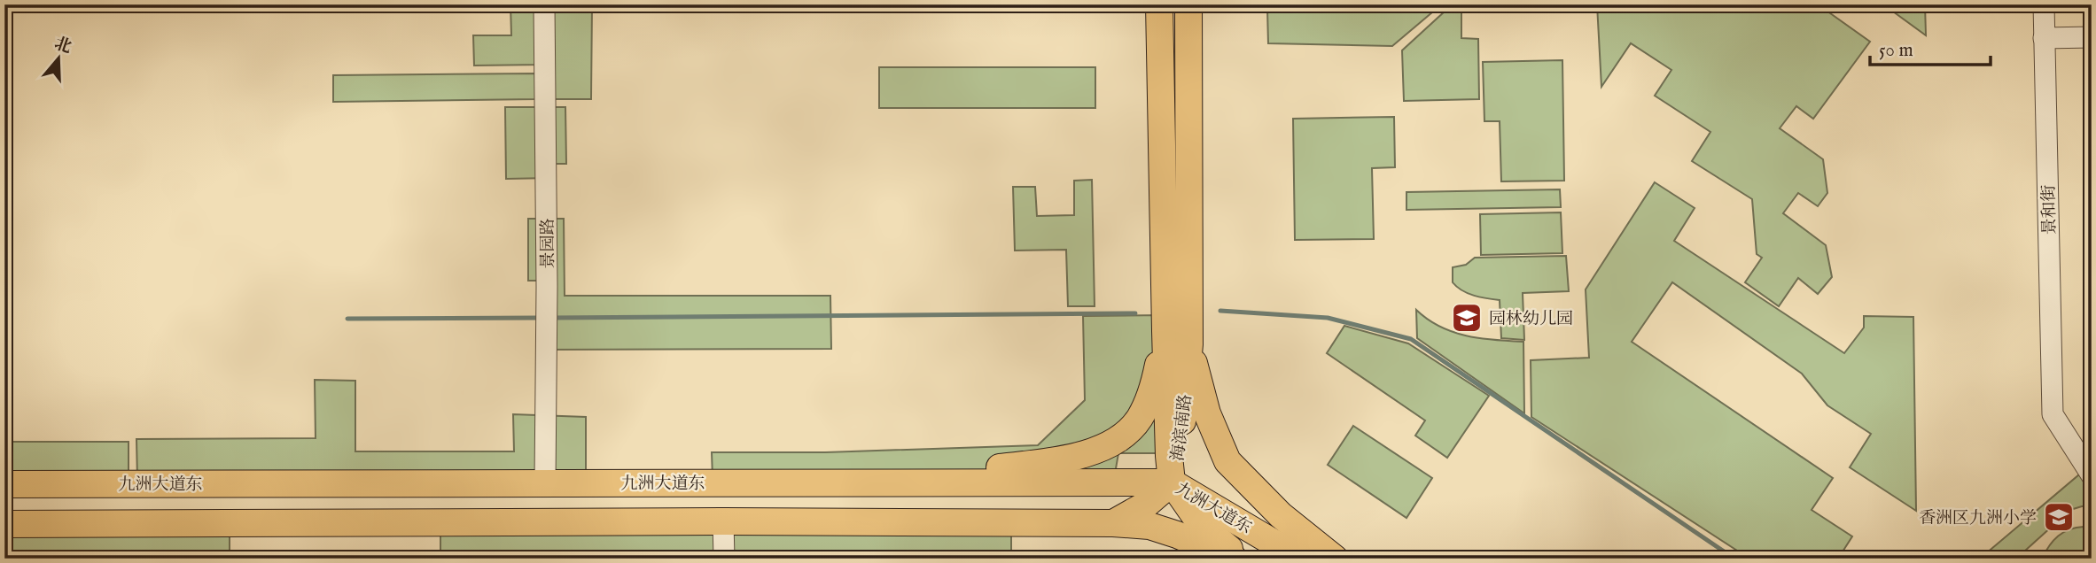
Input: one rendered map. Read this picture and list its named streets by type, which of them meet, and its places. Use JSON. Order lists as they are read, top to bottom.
{
  "streets": {
    "main road": ["海滨南路", "九洲大道东"],
    "street": ["景和街", "景园路"]
  },
  "crossings": [
    ["景园路", "九洲大道东"],
    ["海滨南路", "九洲大道东"]
  ],
  "places": {
    "school or university": ["园林幼儿园", "香洲区九洲小学"]
  },
  "scale_bar": "50 m",
  "north": "top"
}
